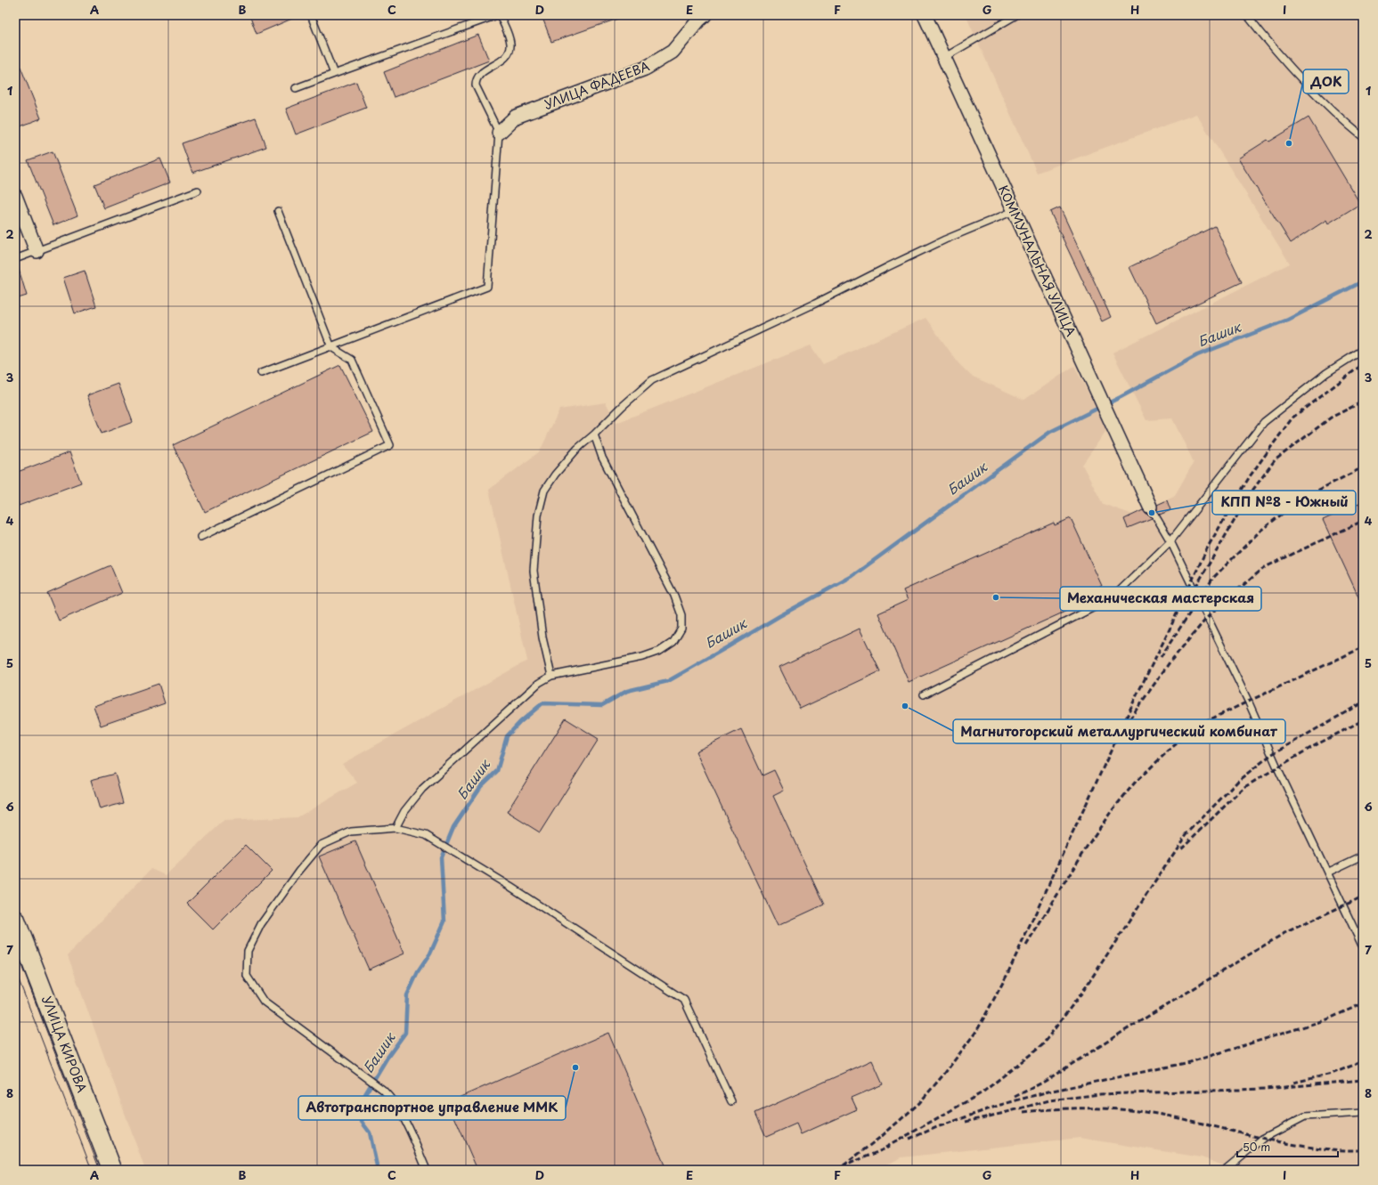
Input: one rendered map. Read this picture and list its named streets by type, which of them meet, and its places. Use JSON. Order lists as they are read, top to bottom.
{
  "streets": {
    "main road": ["УЛИЦА КИРОВА"],
    "street": ["УЛИЦА ФАДЕЕВА", "КОММУНАЛЬНАЯ УЛИЦА"]
  },
  "water": ["Башик"],
  "places": [
    "ДОК",
    "КПП №8 - Южный",
    "Механическая мастерская",
    "Магнитогорский металлургический комбинат",
    "Автотранспортное управление ММК"
  ],
  "scale_bar": "50 m",
  "grid": {
    "columns": [
      "A",
      "B",
      "C",
      "D",
      "E",
      "F",
      "G",
      "H",
      "I"
    ],
    "rows": [
      "1",
      "2",
      "3",
      "4",
      "5",
      "6",
      "7",
      "8"
    ]
  }
}
